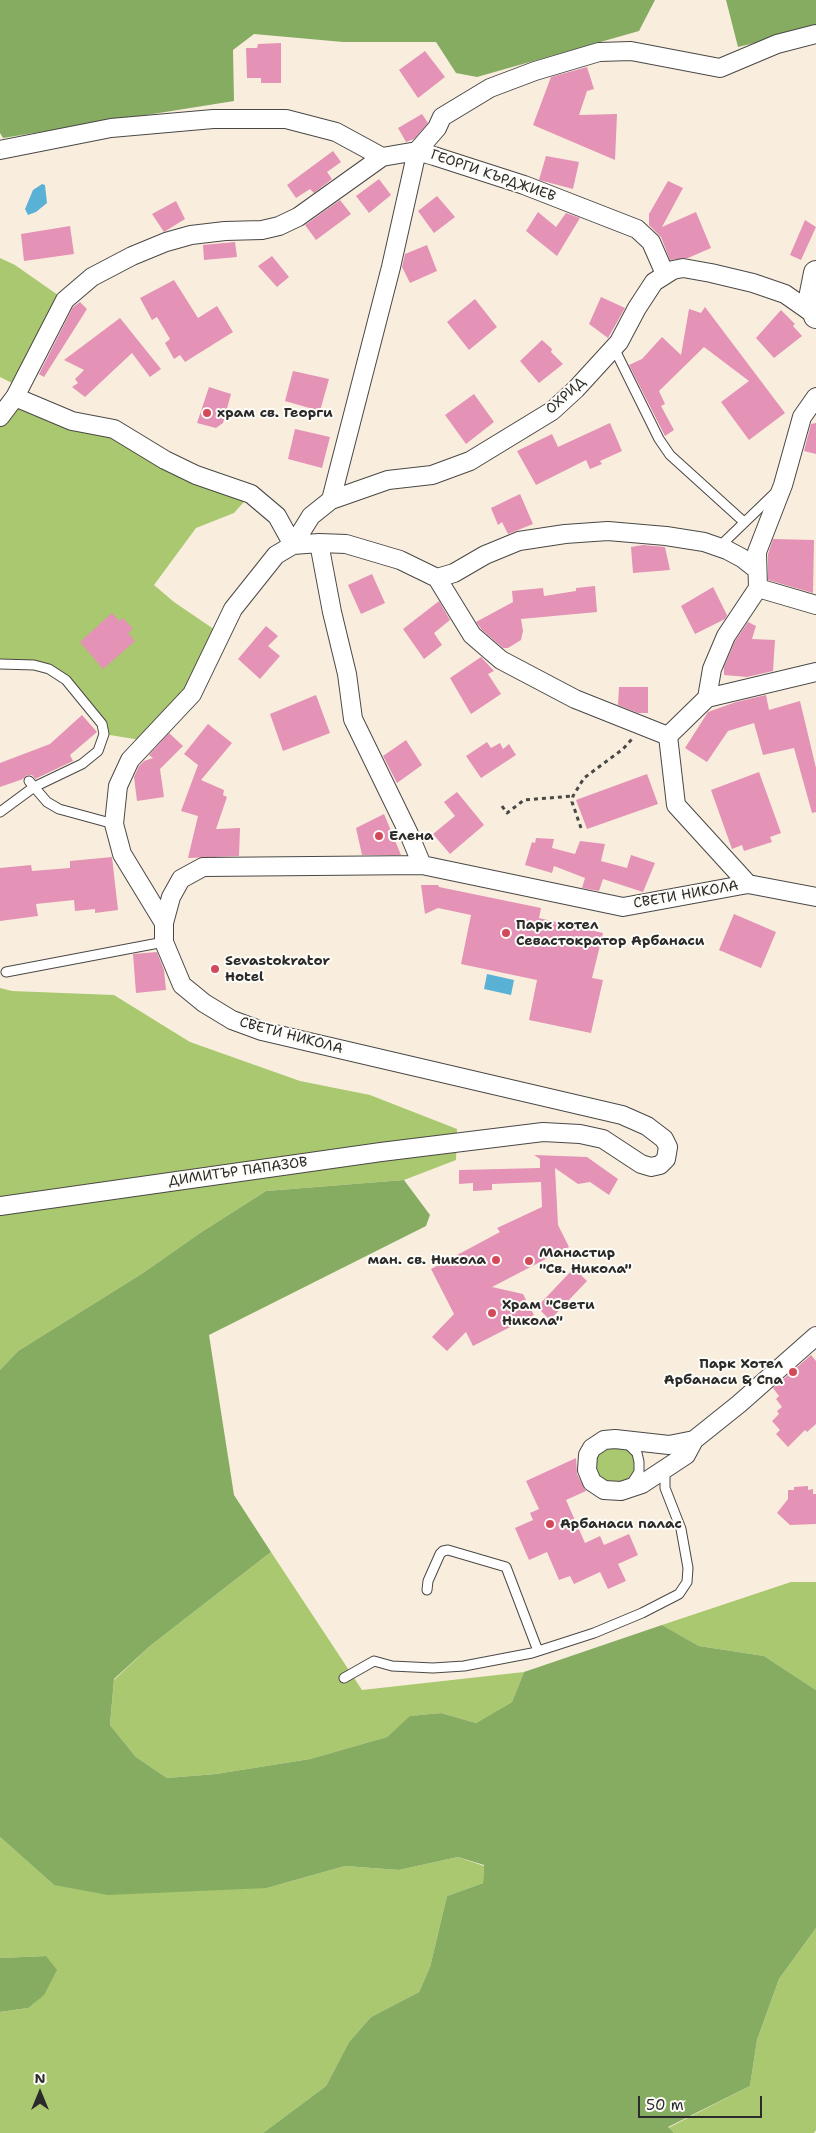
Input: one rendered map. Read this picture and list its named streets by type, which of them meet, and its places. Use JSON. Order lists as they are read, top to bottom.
{
  "streets": {
    "street": [
      "ГЕОРГИ КЪРДЖИЕВ",
      "ОХРИД",
      "СВЕТИ НИКОЛА",
      "ДИМИТЪР ПАПАЗОВ"
    ]
  },
  "crossings": [
    ["ГЕОРГИ КЪРДЖИЕВ", "ОХРИД"],
    ["СВЕТИ НИКОЛА", "ДИМИТЪР ПАПАЗОВ"]
  ],
  "places": [
    "храм св. Георги",
    "Елена",
    "Парк хотел Севастократор Арбанаси",
    "Sevastokrator Hotel",
    "ман. св. Никола",
    "Манастир \"Св. Никола\"",
    "Храм \"Свети Никола\"",
    "Парк Хотел Арбанаси & Спа",
    "Арбанаси палас"
  ],
  "scale_bar": "50 m",
  "north": "top"
}
